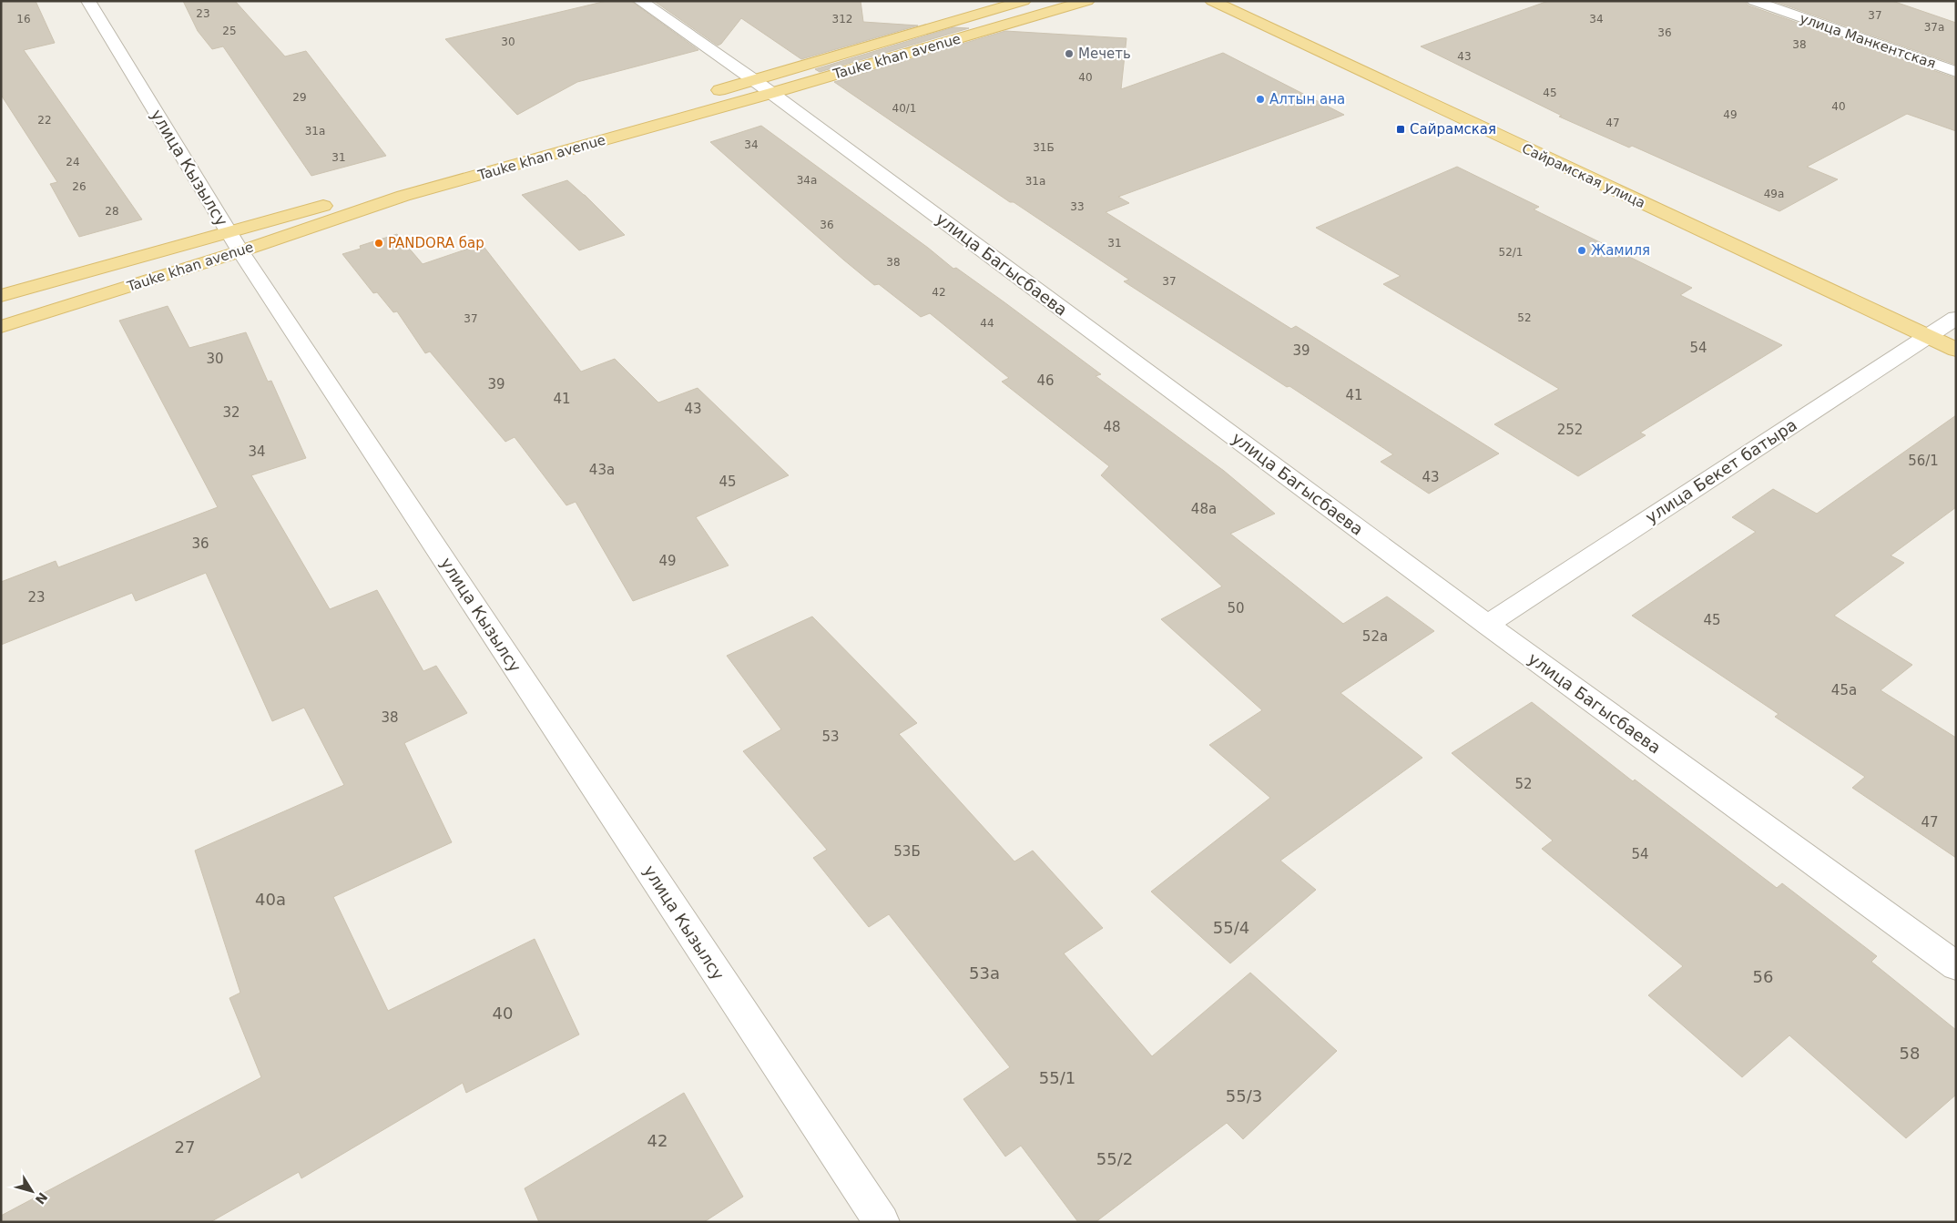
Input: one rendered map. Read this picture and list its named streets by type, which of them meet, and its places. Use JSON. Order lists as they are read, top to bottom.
{
  "streets": {
    "main road": ["Tauke khan avenue", "Сайрамская улица"],
    "street": [
      "улица Манкентская",
      "улица Кызылсу",
      "улица Багысбаева",
      "улица Бекет батыра"
    ]
  },
  "crossings": [
    ["Tauke khan avenue", "улица Кызылсу"],
    ["Tauke khan avenue", "улица Багысбаева"],
    ["Сайрамская улица", "улица Бекет батыра"],
    ["улица Багысбаева", "улица Бекет батыра"]
  ],
  "places": {
    "other": [
      "Мечеть",
      "Алтын ана",
      "PANDORA бар",
      "Жамиля"
    ],
    "transit": ["Сайрамская"]
  },
  "house_numbers": [
    "23",
    "37",
    "16",
    "312",
    "34",
    "37а",
    "25",
    "36",
    "30",
    "38",
    "43",
    "40",
    "45",
    "29",
    "40",
    "40/1",
    "49",
    "22",
    "47",
    "31а",
    "34",
    "31Б",
    "31",
    "24",
    "34а",
    "31а",
    "26",
    "49а",
    "33",
    "28",
    "36",
    "31",
    "52/1",
    "38",
    "37",
    "42",
    "52",
    "37",
    "44",
    "54",
    "39",
    "30",
    "46",
    "39",
    "41",
    "41",
    "43",
    "32",
    "48",
    "252",
    "34",
    "56/1",
    "43а",
    "43",
    "45",
    "48а",
    "36",
    "49",
    "23",
    "50",
    "45",
    "52а",
    "45а",
    "38",
    "53",
    "52",
    "47",
    "53Б",
    "54",
    "40а",
    "55/4",
    "53а",
    "56",
    "40",
    "58",
    "55/1",
    "55/3",
    "42",
    "27",
    "55/2"
  ],
  "north": "bottom right"
}
